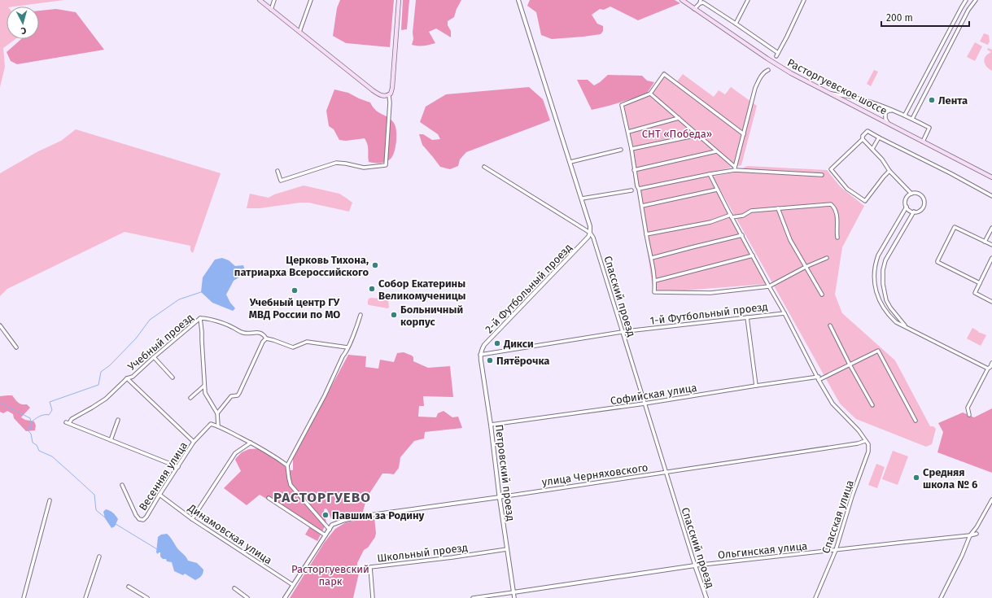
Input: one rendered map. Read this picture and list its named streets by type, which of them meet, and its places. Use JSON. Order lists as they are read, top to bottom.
{
  "streets": {
    "main road": ["Расторгуевское шоссе"],
    "street": [
      "2-й Футбольный проезд",
      "Спасский проезд",
      "1-й Футбольный проезд",
      "Учебный проезд",
      "Софийская улица",
      "Петровский проезд",
      "улица Черняховского",
      "Весенняя улица",
      "Спасская улица",
      "Динамовская улица",
      "Ольгинская улица",
      "Школьный проезд"
    ]
  },
  "crossings": [
    ["2-й Футбольный проезд", "Спасский проезд"],
    ["2-й Футбольный проезд", "1-й Футбольный проезд"],
    ["2-й Футбольный проезд", "Петровский проезд"],
    ["Спасский проезд", "1-й Футбольный проезд"],
    ["Спасский проезд", "Софийская улица"],
    ["Спасский проезд", "улица Черняховского"],
    ["Спасский проезд", "Ольгинская улица"],
    ["1-й Футбольный проезд", "Софийская улица"],
    ["1-й Футбольный проезд", "Петровский проезд"],
    ["1-й Футбольный проезд", "улица Черняховского"],
    ["1-й Футбольный проезд", "Спасская улица"],
    ["Софийская улица", "Петровский проезд"],
    ["Петровский проезд", "улица Черняховского"],
    ["Петровский проезд", "Ольгинская улица"],
    ["Петровский проезд", "Школьный проезд"],
    ["улица Черняховского", "Спасская улица"],
    ["улица Черняховского", "Динамовская улица"],
    ["Весенняя улица", "Динамовская улица"],
    ["Спасская улица", "Ольгинская улица"]
  ],
  "districts": ["РАСТОРГУЕВО"],
  "parks": ["СНТ «Победа»", "Расторгуевский парк"],
  "places": [
    "Лента",
    "Церковь Тихона, патриарха Всероссийского",
    "Собор Екатерины Великомученицы",
    "Учебный центр ГУ МВД России по МО",
    "Больничный корпус",
    "Дикси",
    "Пятёрочка",
    "Средняя школа № 6",
    "Павшим за Родину"
  ],
  "scale_bar": "200 m",
  "north": "bottom"
}
